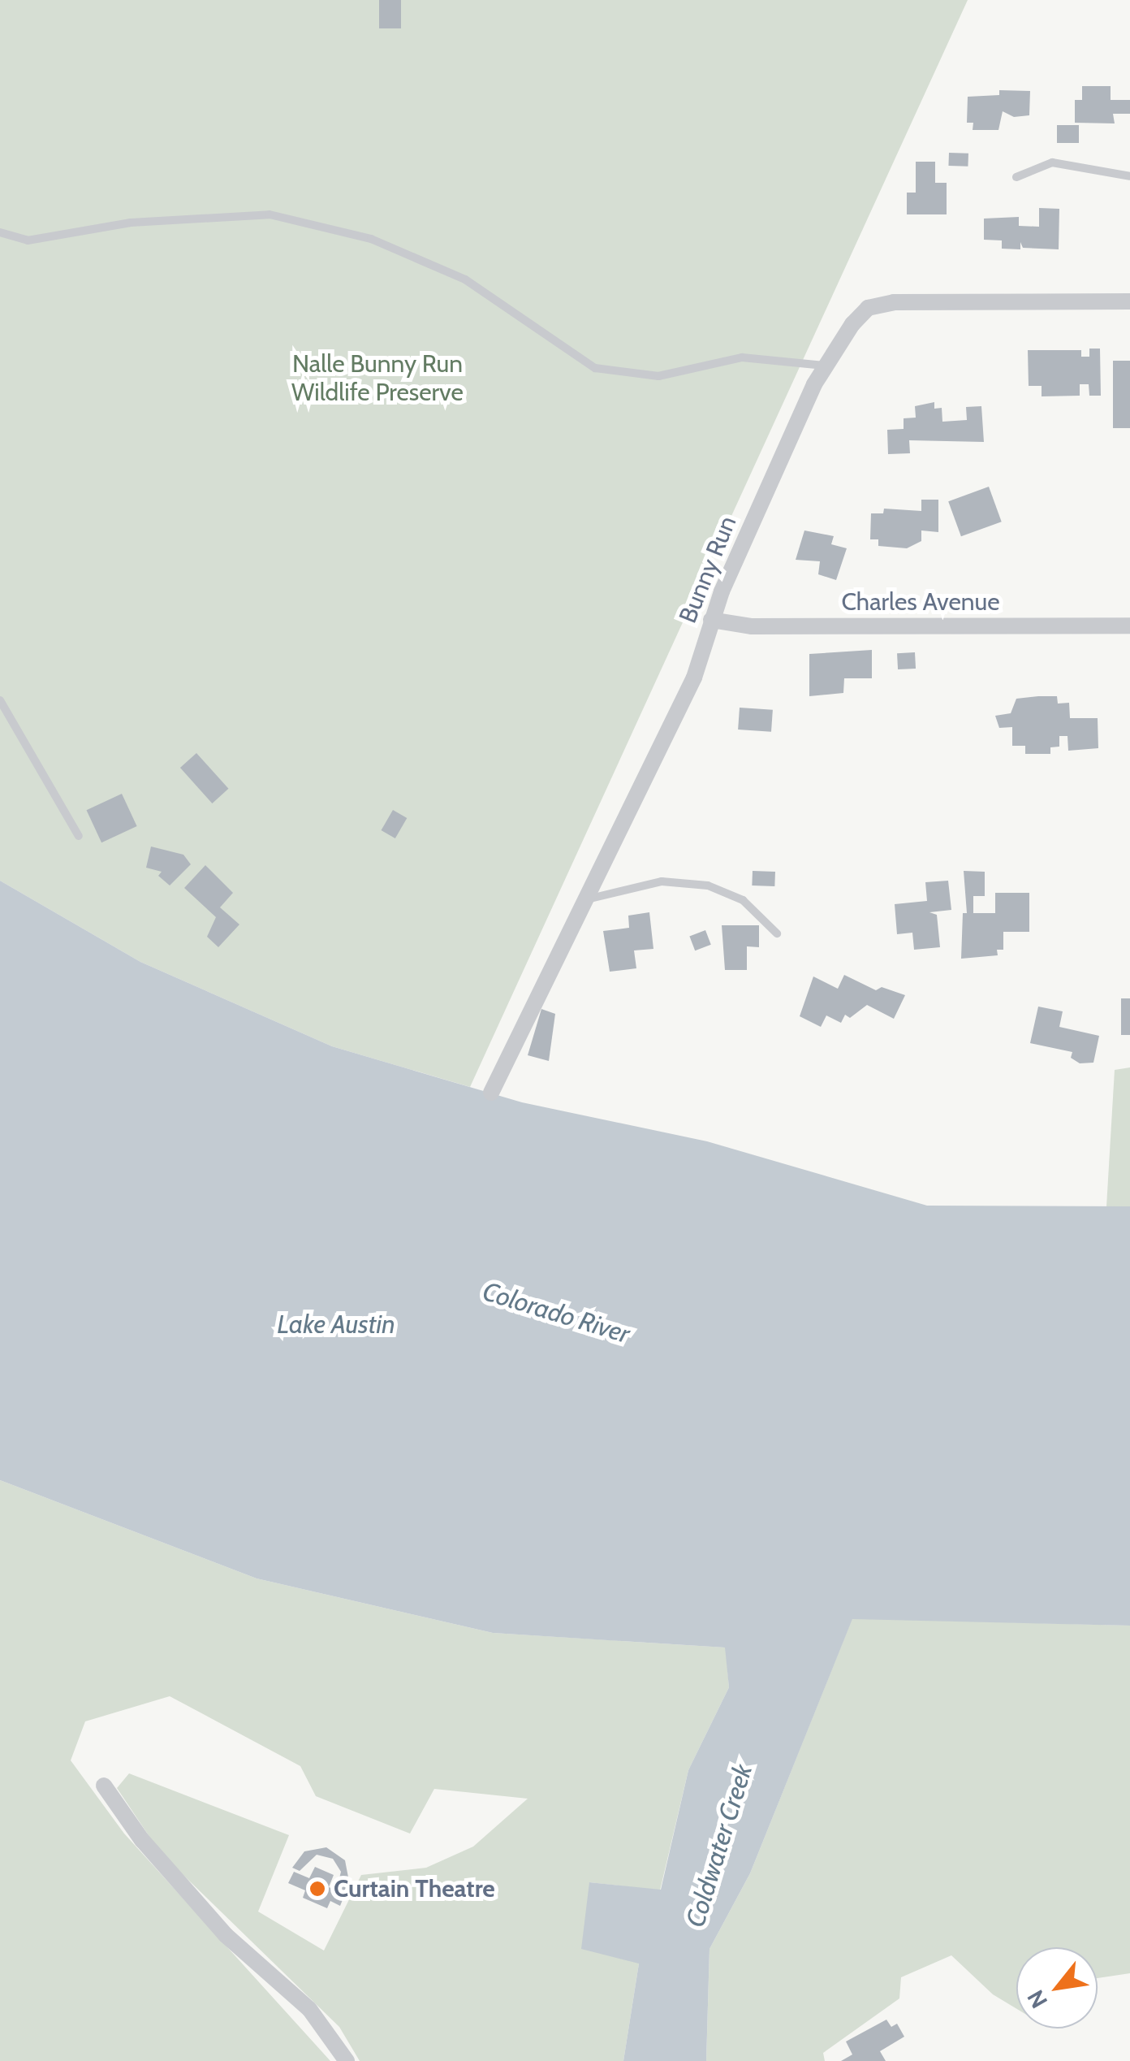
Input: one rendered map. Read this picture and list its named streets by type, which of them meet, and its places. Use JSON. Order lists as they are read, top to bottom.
{
  "streets": {
    "street": ["Bunny Run", "Charles Avenue"]
  },
  "crossings": [
    ["Bunny Run", "Charles Avenue"]
  ],
  "water": ["Colorado River", "Lake Austin", "Coldwater Creek"],
  "parks": ["Nalle Bunny Run Wildlife Preserve"],
  "places": ["Curtain Theatre"],
  "north": "bottom left"
}
